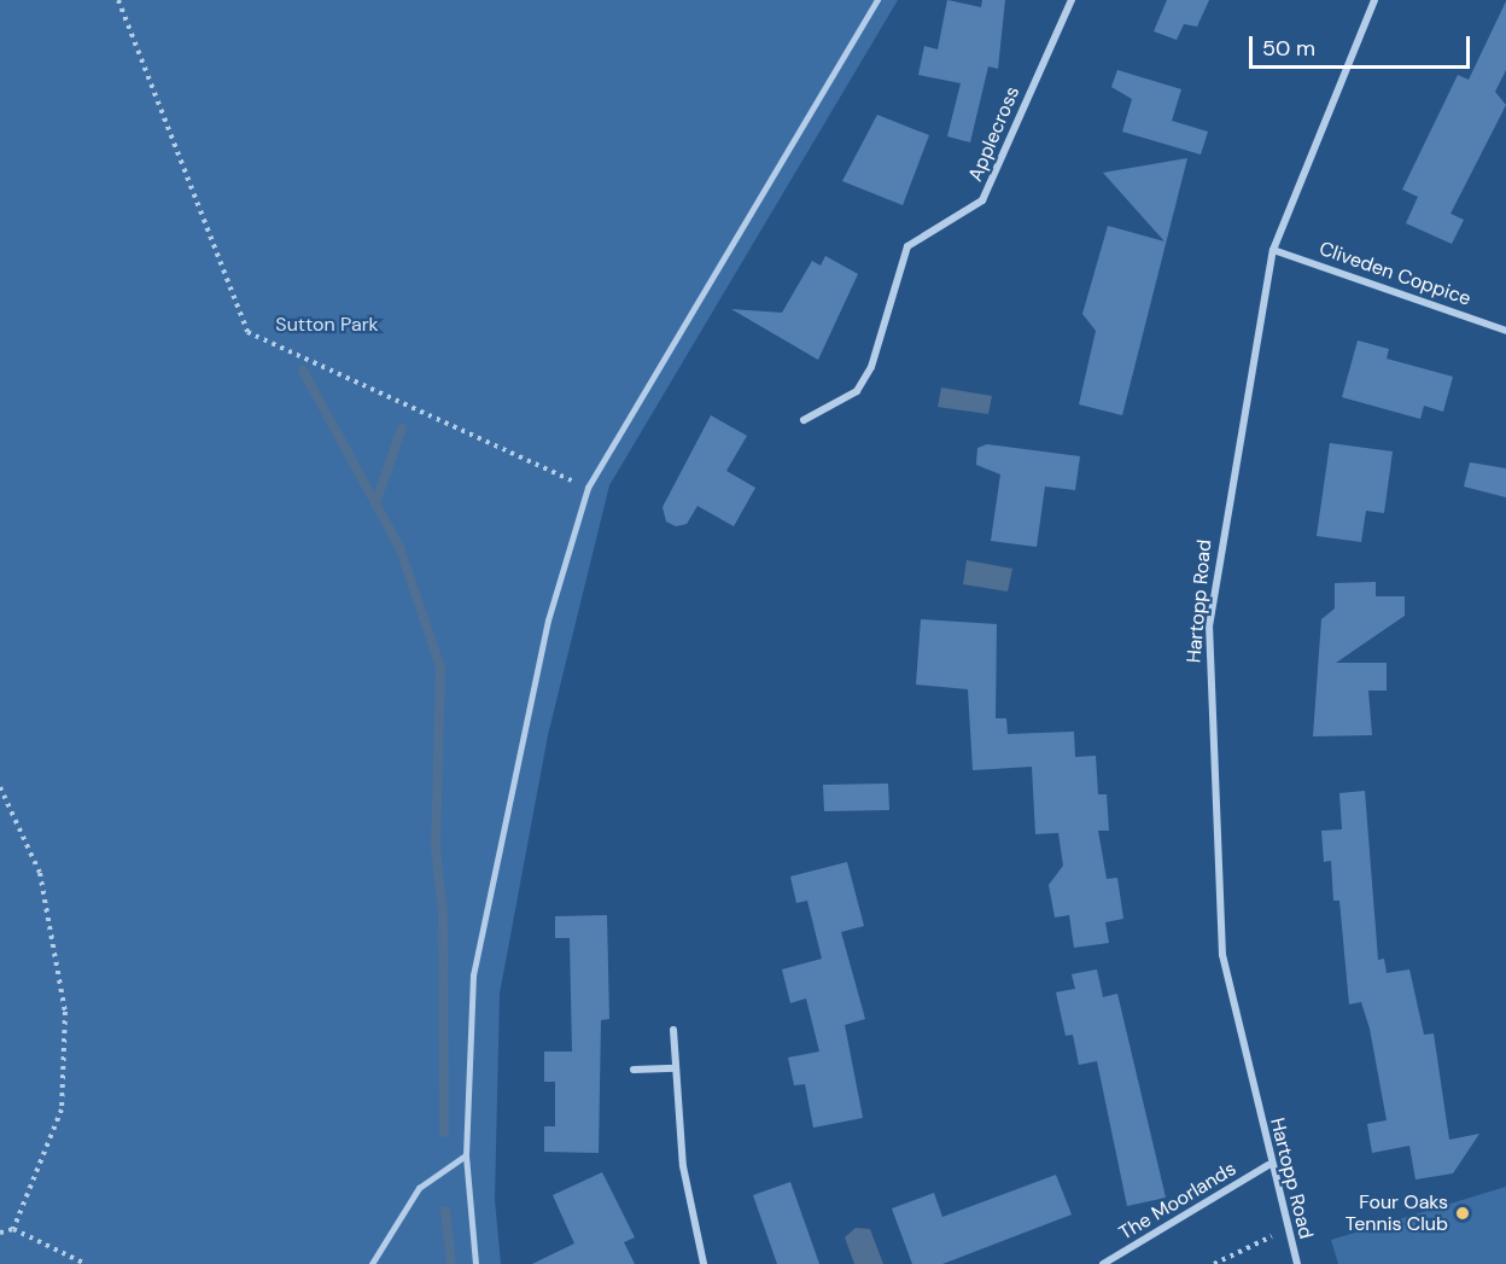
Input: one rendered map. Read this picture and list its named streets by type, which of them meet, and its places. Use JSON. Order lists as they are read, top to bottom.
{
  "streets": {
    "street": [
      "Applecross",
      "Cliveden Coppice",
      "Hartopp Road",
      "The Moorlands"
    ]
  },
  "crossings": [
    ["Cliveden Coppice", "Hartopp Road"],
    ["Hartopp Road", "The Moorlands"]
  ],
  "parks": ["Sutton Park"],
  "places": ["Four Oaks Tennis Club"],
  "scale_bar": "50 m"
}
